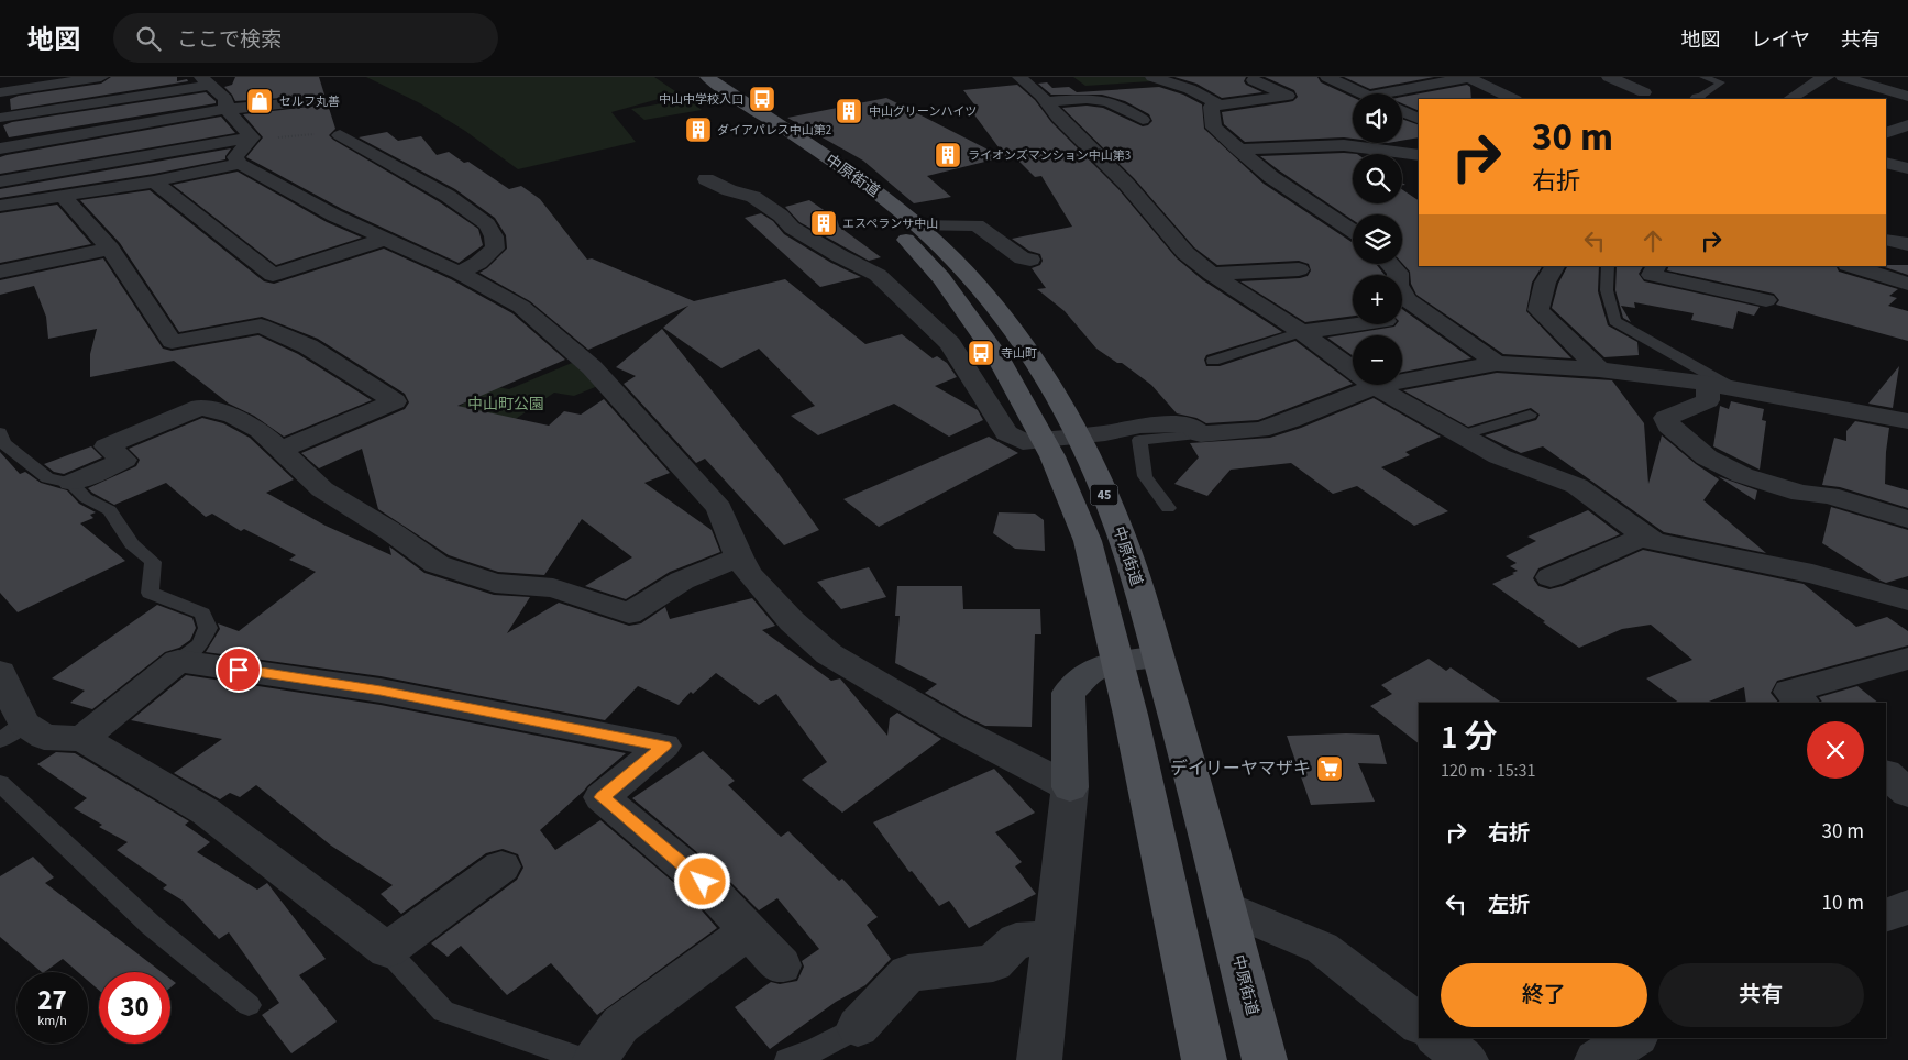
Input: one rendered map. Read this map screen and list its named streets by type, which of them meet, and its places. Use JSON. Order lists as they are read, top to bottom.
{
  "streets": {
    "main road": ["中原街道", "45"]
  },
  "parks": ["中山町公園"],
  "places": {
    "bus stop": ["中山中学校入口", "寺山町"],
    "shop": ["セルフ丸善"],
    "building": [
      "中山グリーンハイツ",
      "ダイアパレス中山第2",
      "ライオンズマンション中山第3",
      "エスペランサ中山"
    ],
    "supermarket": ["デイリーヤマザキ"]
  },
  "page": {
    "header": "地図",
    "search": "ここで検索",
    "nav": ["地図", "レイヤ", "共有"],
    "map_buttons": ["+", "−"],
    "turn": ["30 m", "右折"],
    "heading": ["1 分", "120 m · 15:31"],
    "list": [
      {
        "name": "右折",
        "value": "30 m"
      },
      {
        "name": "左折",
        "value": "10 m"
      }
    ],
    "buttons": ["終了", "共有"],
    "speed": "27 km/h",
    "limit": "30"
  }
}
